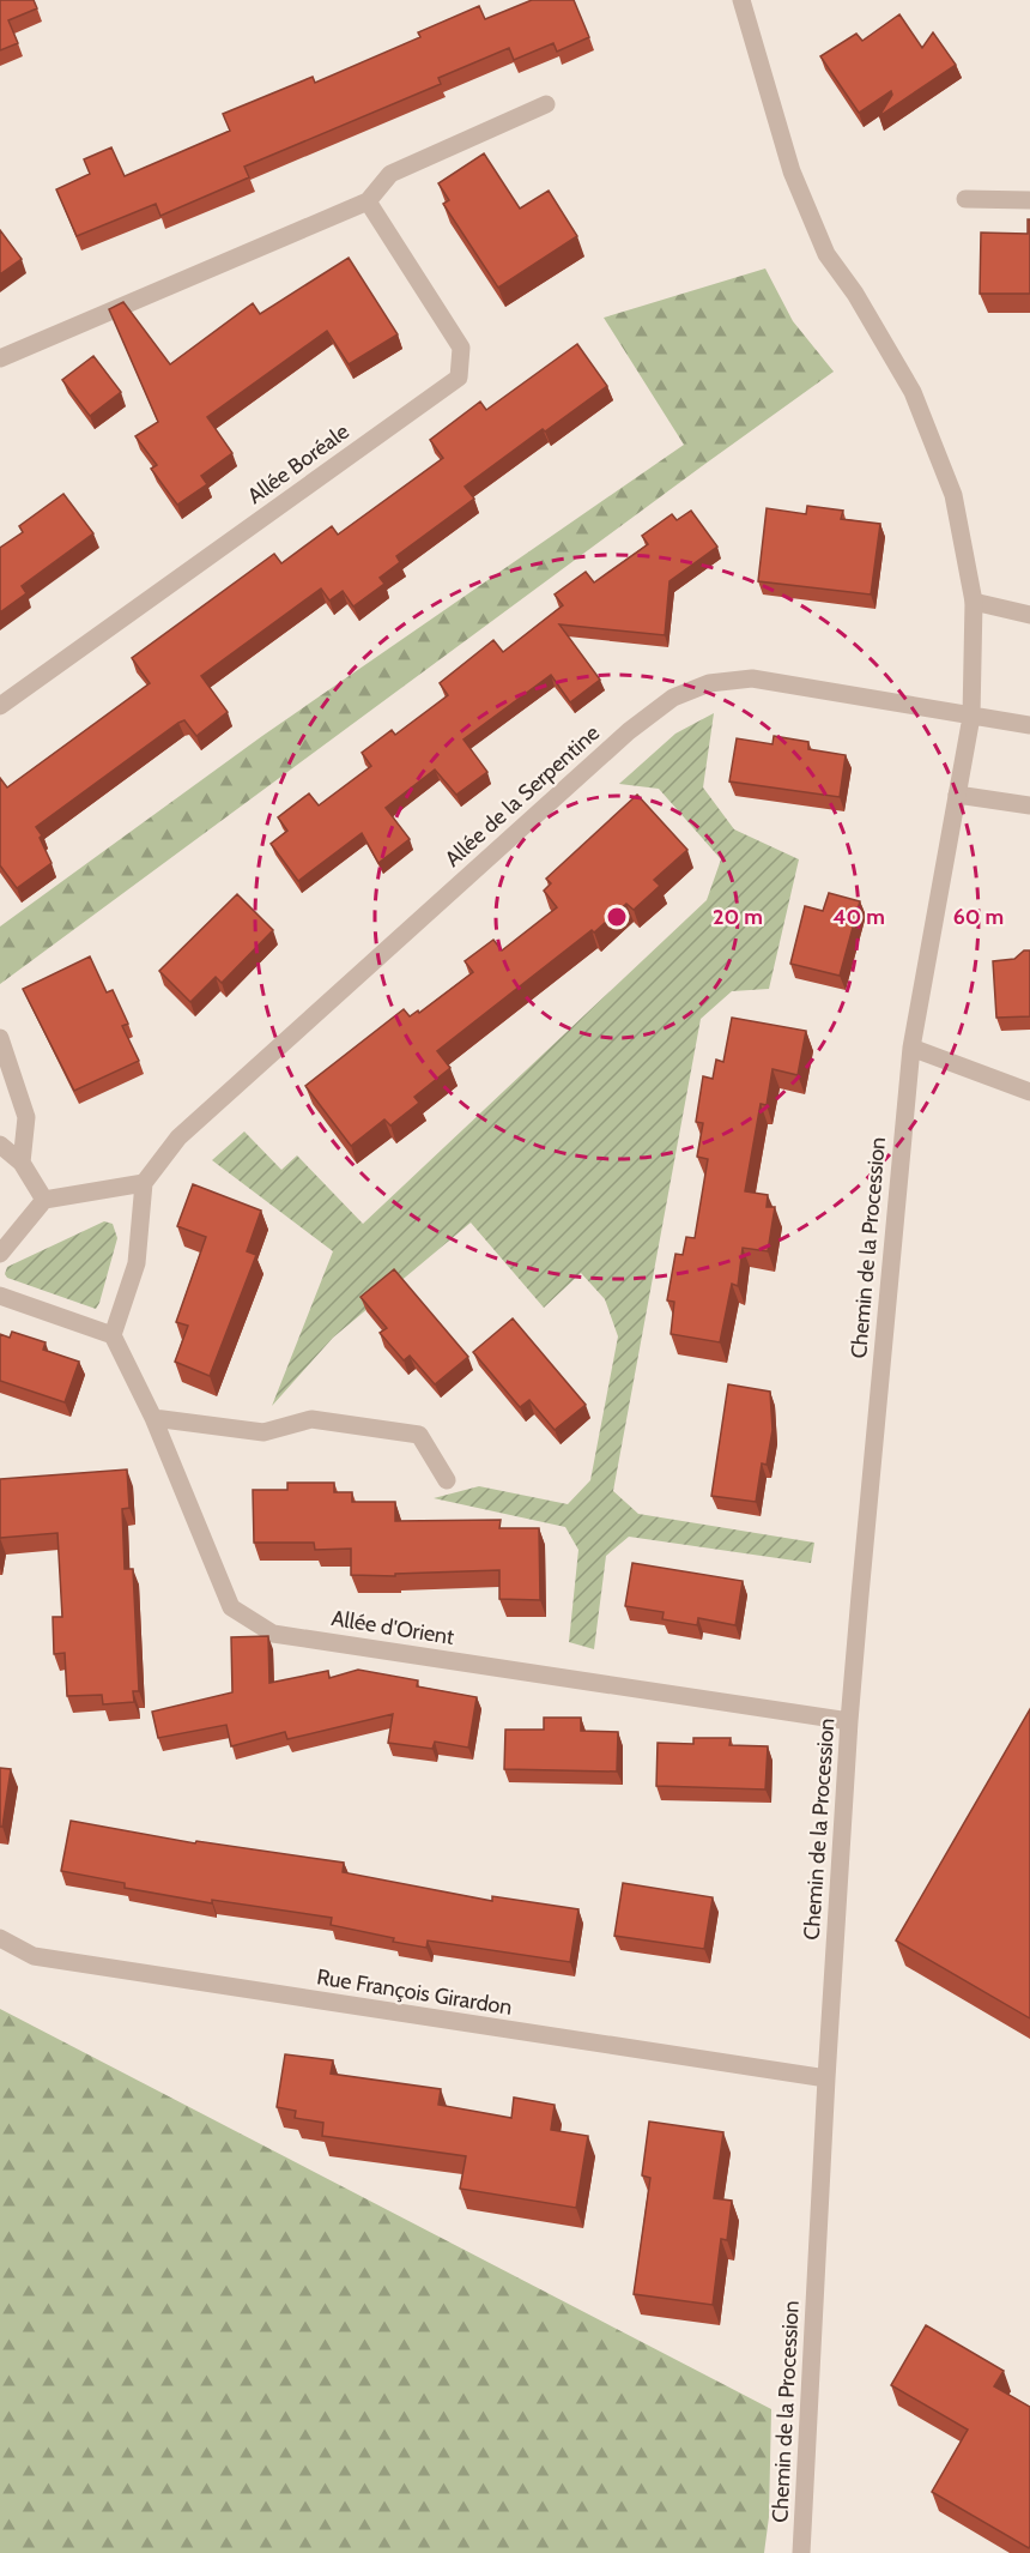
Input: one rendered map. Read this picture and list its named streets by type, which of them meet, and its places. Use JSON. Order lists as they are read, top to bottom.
{
  "streets": {
    "street": [
      "Allée Boréale",
      "Allée de la Serpentine",
      "Chemin de la Procession",
      "Allée d'Orient",
      "Rue François Girardon"
    ]
  },
  "crossings": [
    ["Allée de la Serpentine", "Chemin de la Procession"],
    ["Chemin de la Procession", "Allée d'Orient"],
    ["Chemin de la Procession", "Rue François Girardon"]
  ],
  "rings": ["20 m", "40 m", "60 m"]
}
